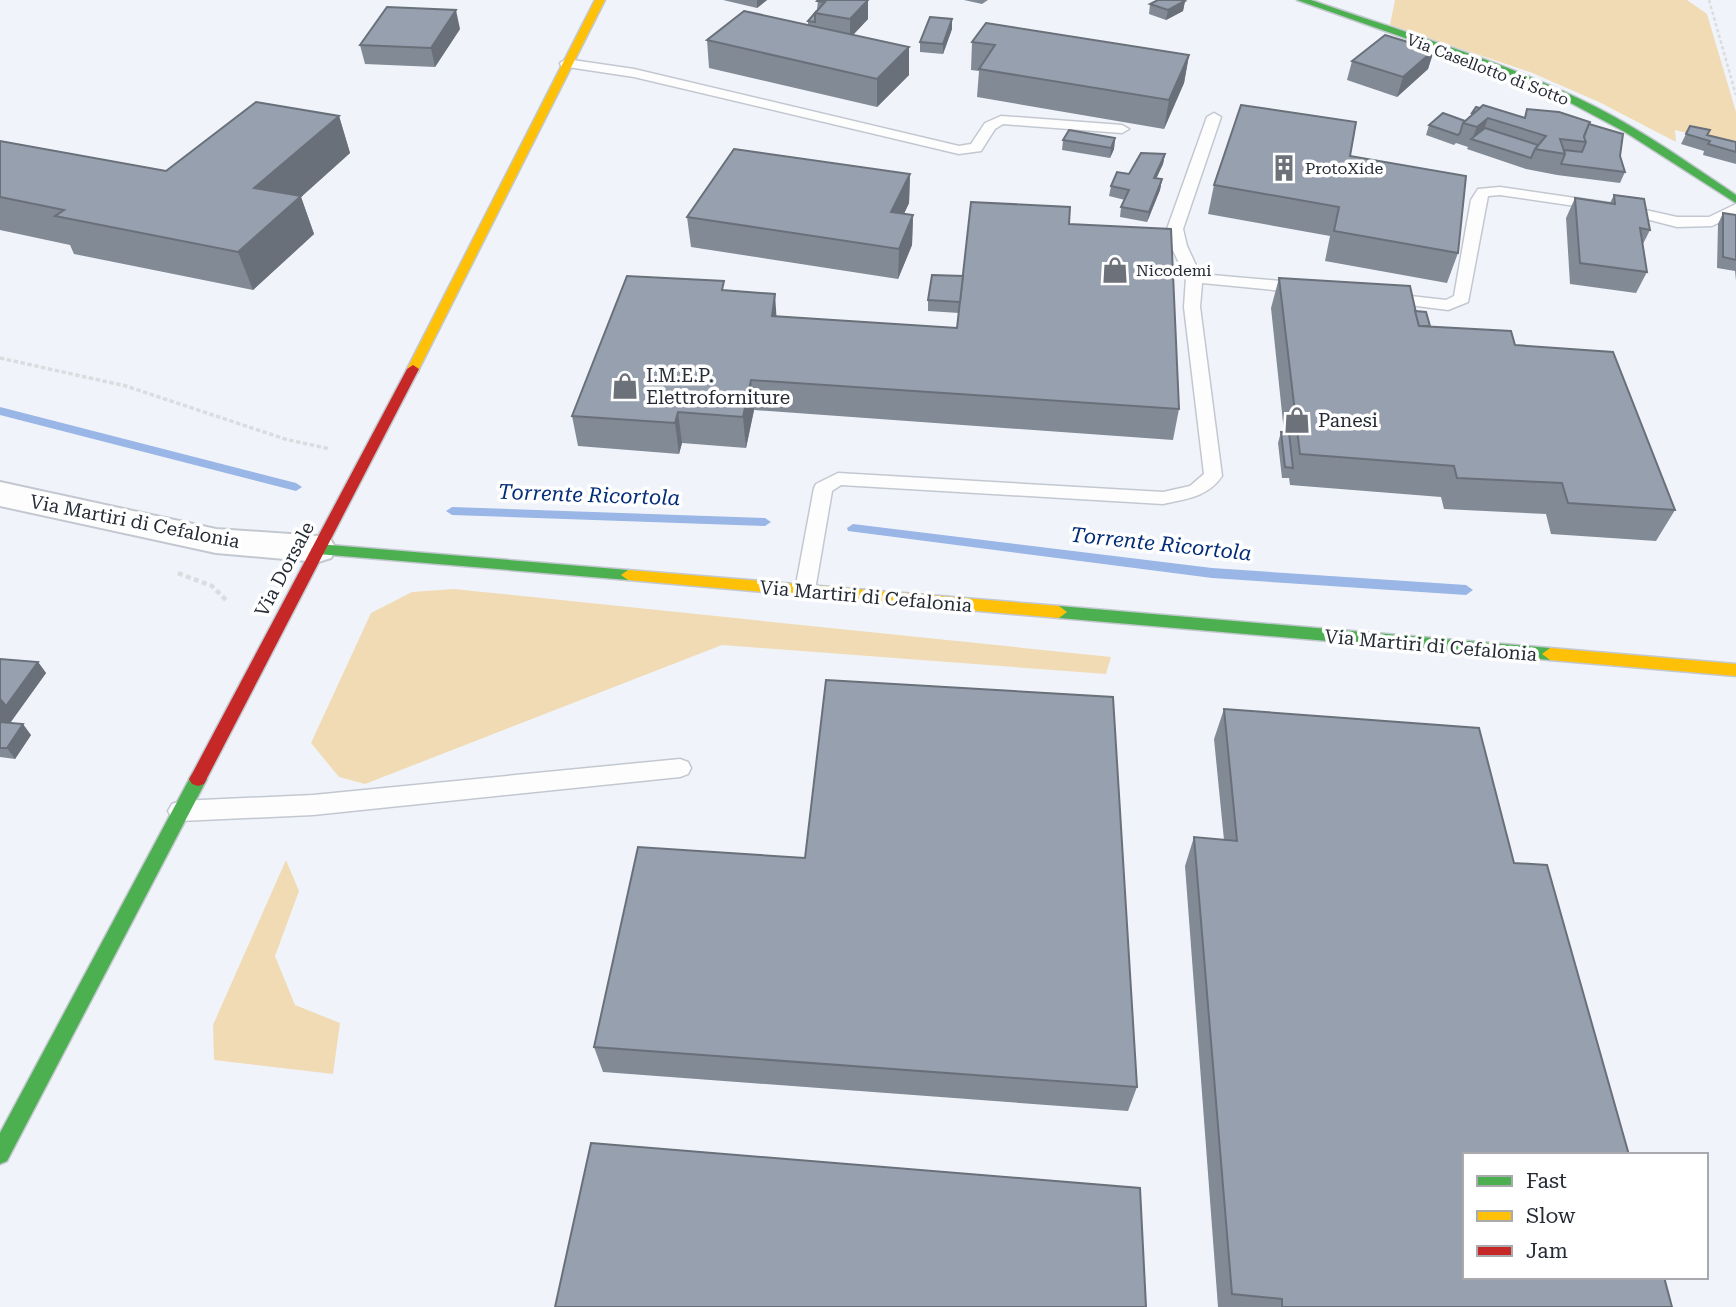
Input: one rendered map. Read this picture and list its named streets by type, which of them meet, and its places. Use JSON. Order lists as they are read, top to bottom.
{
  "streets": {
    "street": ["Via Casellotto di Sotto", "Via Martiri di Cefalonia", "Via Dorsale"]
  },
  "crossings": [
    ["Via Martiri di Cefalonia", "Via Dorsale"]
  ],
  "water": ["Torrente Ricortola"],
  "places": {
    "building": ["ProtoXide"],
    "shop": ["Nicodemi", "I.M.E.P. Elettroforniture", "Panesi"]
  },
  "legend": ["Fast", "Slow", "Jam"]
}
